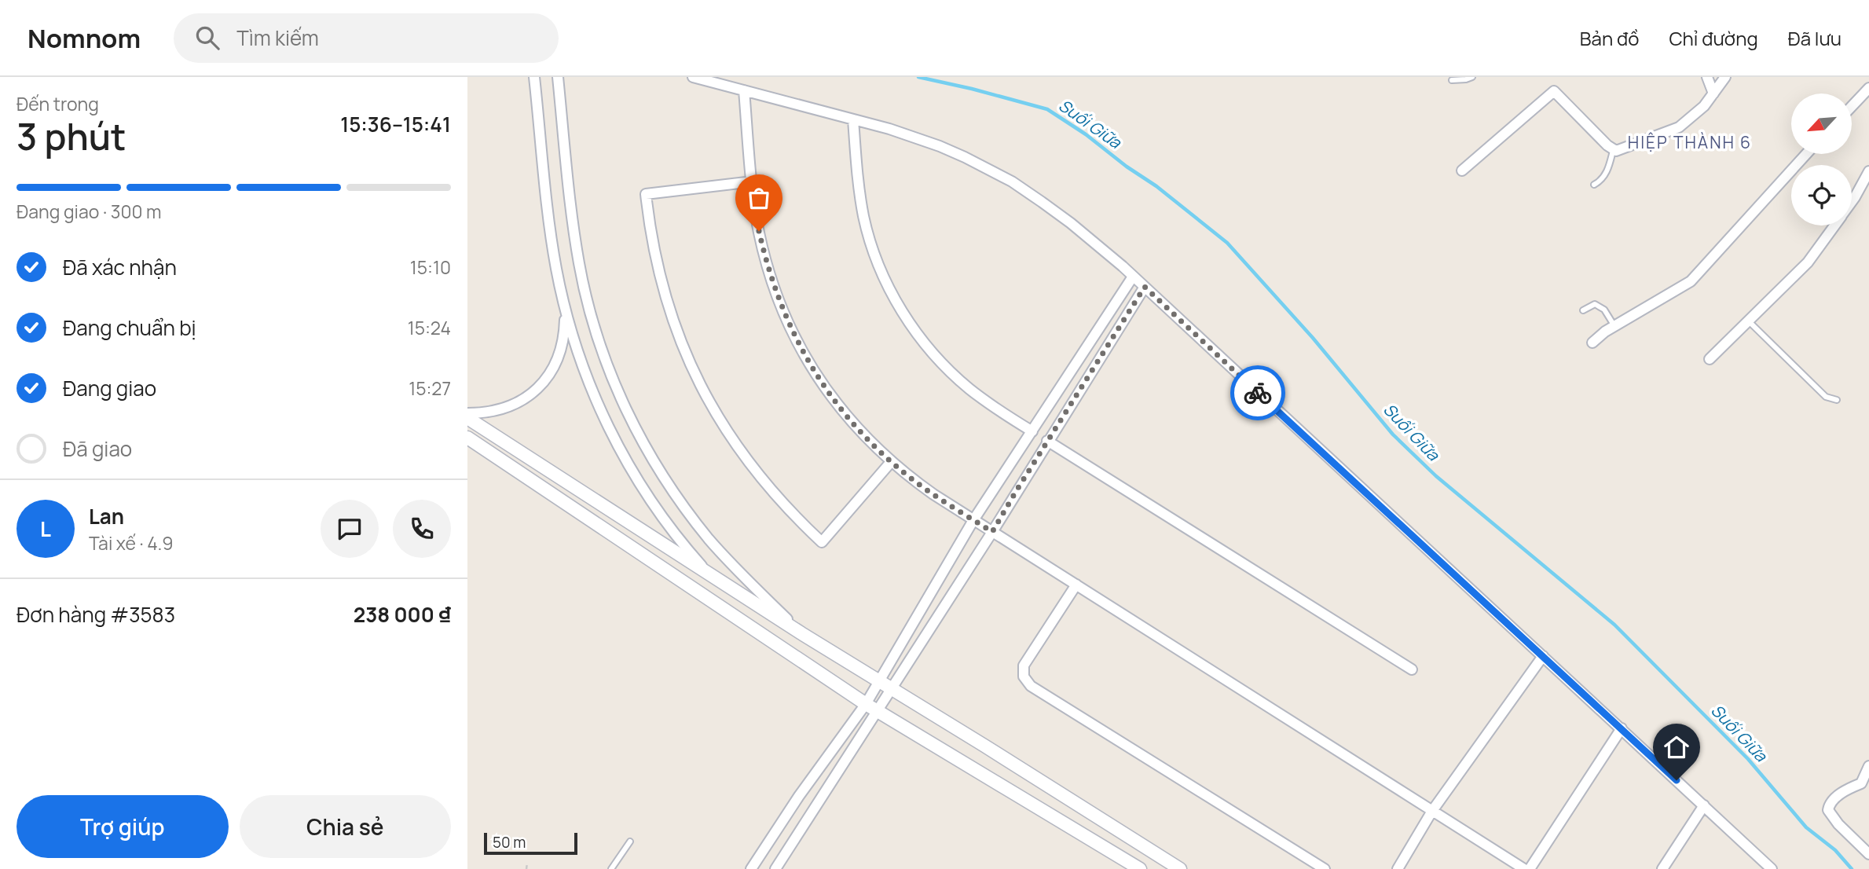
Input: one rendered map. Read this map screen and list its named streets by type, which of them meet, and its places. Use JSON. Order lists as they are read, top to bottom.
{
  "districts": ["HIỆP THÀNH 6"],
  "water": ["Suối Giữa"],
  "scale_bar": "50 m",
  "north": "bottom left",
  "page": {
    "header": "Nomnom",
    "search": "Tìm kiếm",
    "nav": ["Bản đồ", "Chỉ đường", "Đã lưu"],
    "heading": ["3 phút", "Đến trong", "15:36–15:41"],
    "panel": [
      "Lan",
      "Tài xế · 4.9",
      "Đơn hàng #3583",
      "238 000 ₫"
    ],
    "bar": "Đang giao · 300 m",
    "list": [
      ["Đã xác nhận", "15:10"],
      ["Đang chuẩn bị", "15:24"],
      ["Đang giao", "15:27"],
      "Đã giao"
    ],
    "round": "L",
    "buttons": ["Trợ giúp", "Chia sẻ"],
    "scale": "50 m"
  }
}
